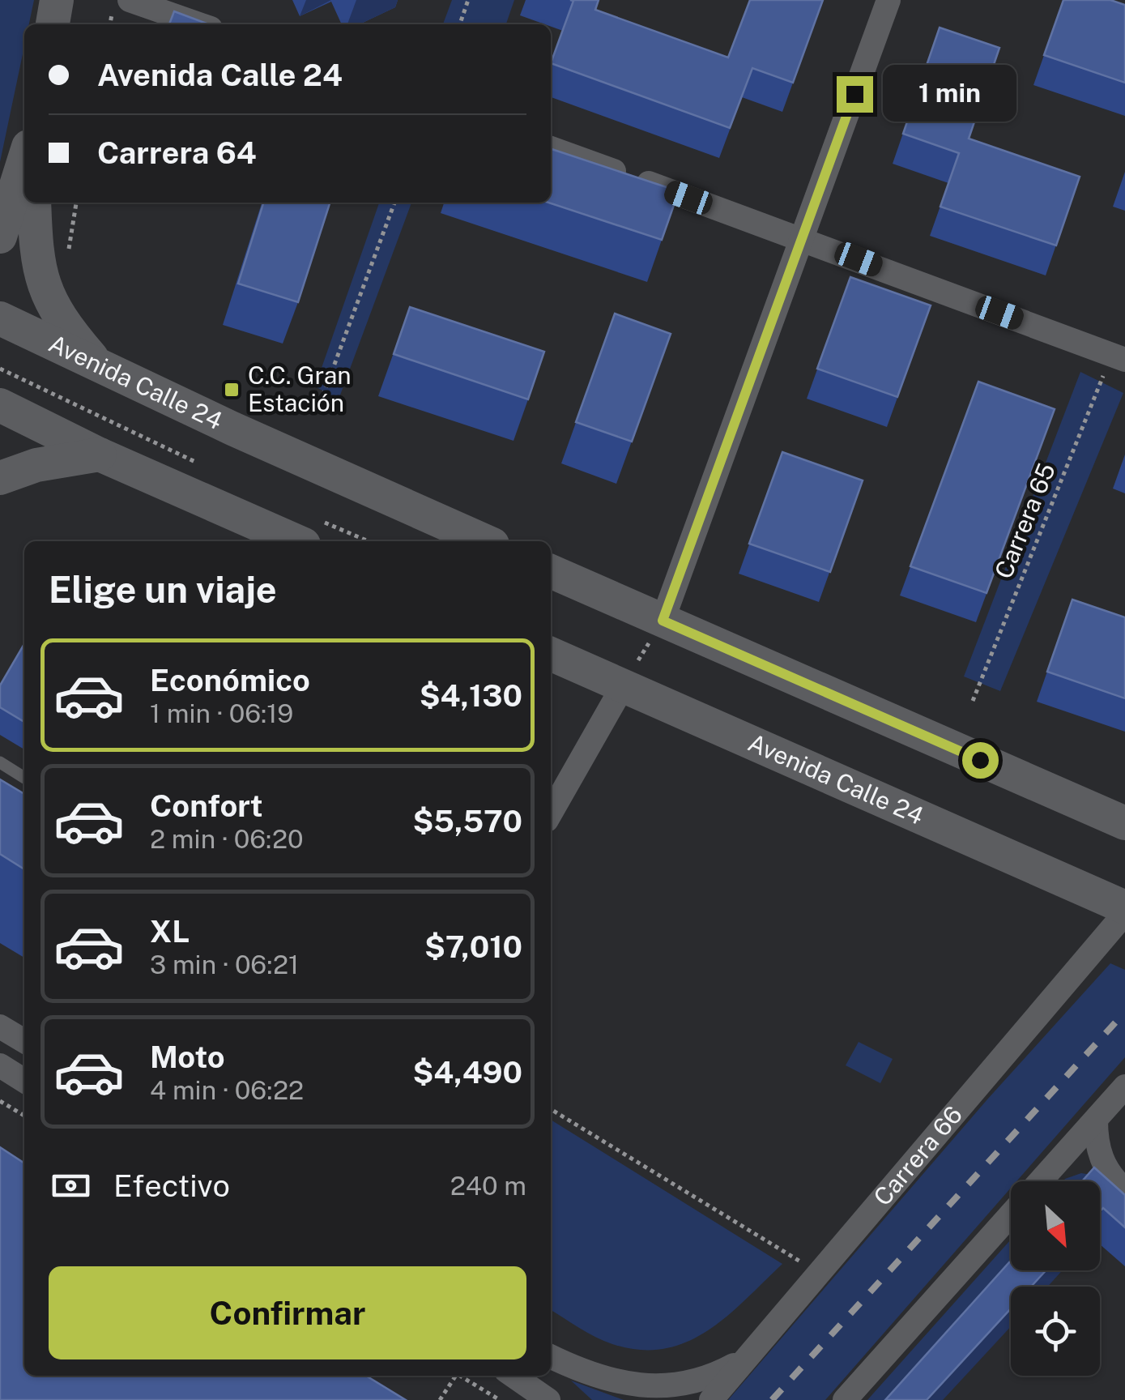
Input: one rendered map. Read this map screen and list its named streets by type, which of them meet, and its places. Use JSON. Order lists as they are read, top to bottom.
{
  "streets": {
    "main road": ["Avenida Calle 24"],
    "street": ["Carrera 66"],
    "path": ["Carrera 65"]
  },
  "crossings": [
    ["Avenida Calle 24", "Carrera 66"]
  ],
  "places": {
    "transit": ["C.C. Gran Estación"]
  },
  "north": "bottom right",
  "page": {
    "banner": ["Avenida Calle 24", "Carrera 64"],
    "bubble": "1 min",
    "heading": "Elige un viaje",
    "list": [
      {
        "name": "Económico",
        "note": "1 min · 06:19",
        "value": "$4,130"
      },
      {
        "name": "Confort",
        "note": "2 min · 06:20",
        "value": "$5,570"
      },
      {
        "name": "XL",
        "note": "3 min · 06:21",
        "value": "$7,010"
      },
      {
        "name": "Moto",
        "note": "4 min · 06:22",
        "value": "$4,490"
      }
    ],
    "pay": ["Efectivo", "240 m"],
    "buttons": "Confirmar"
  }
}
